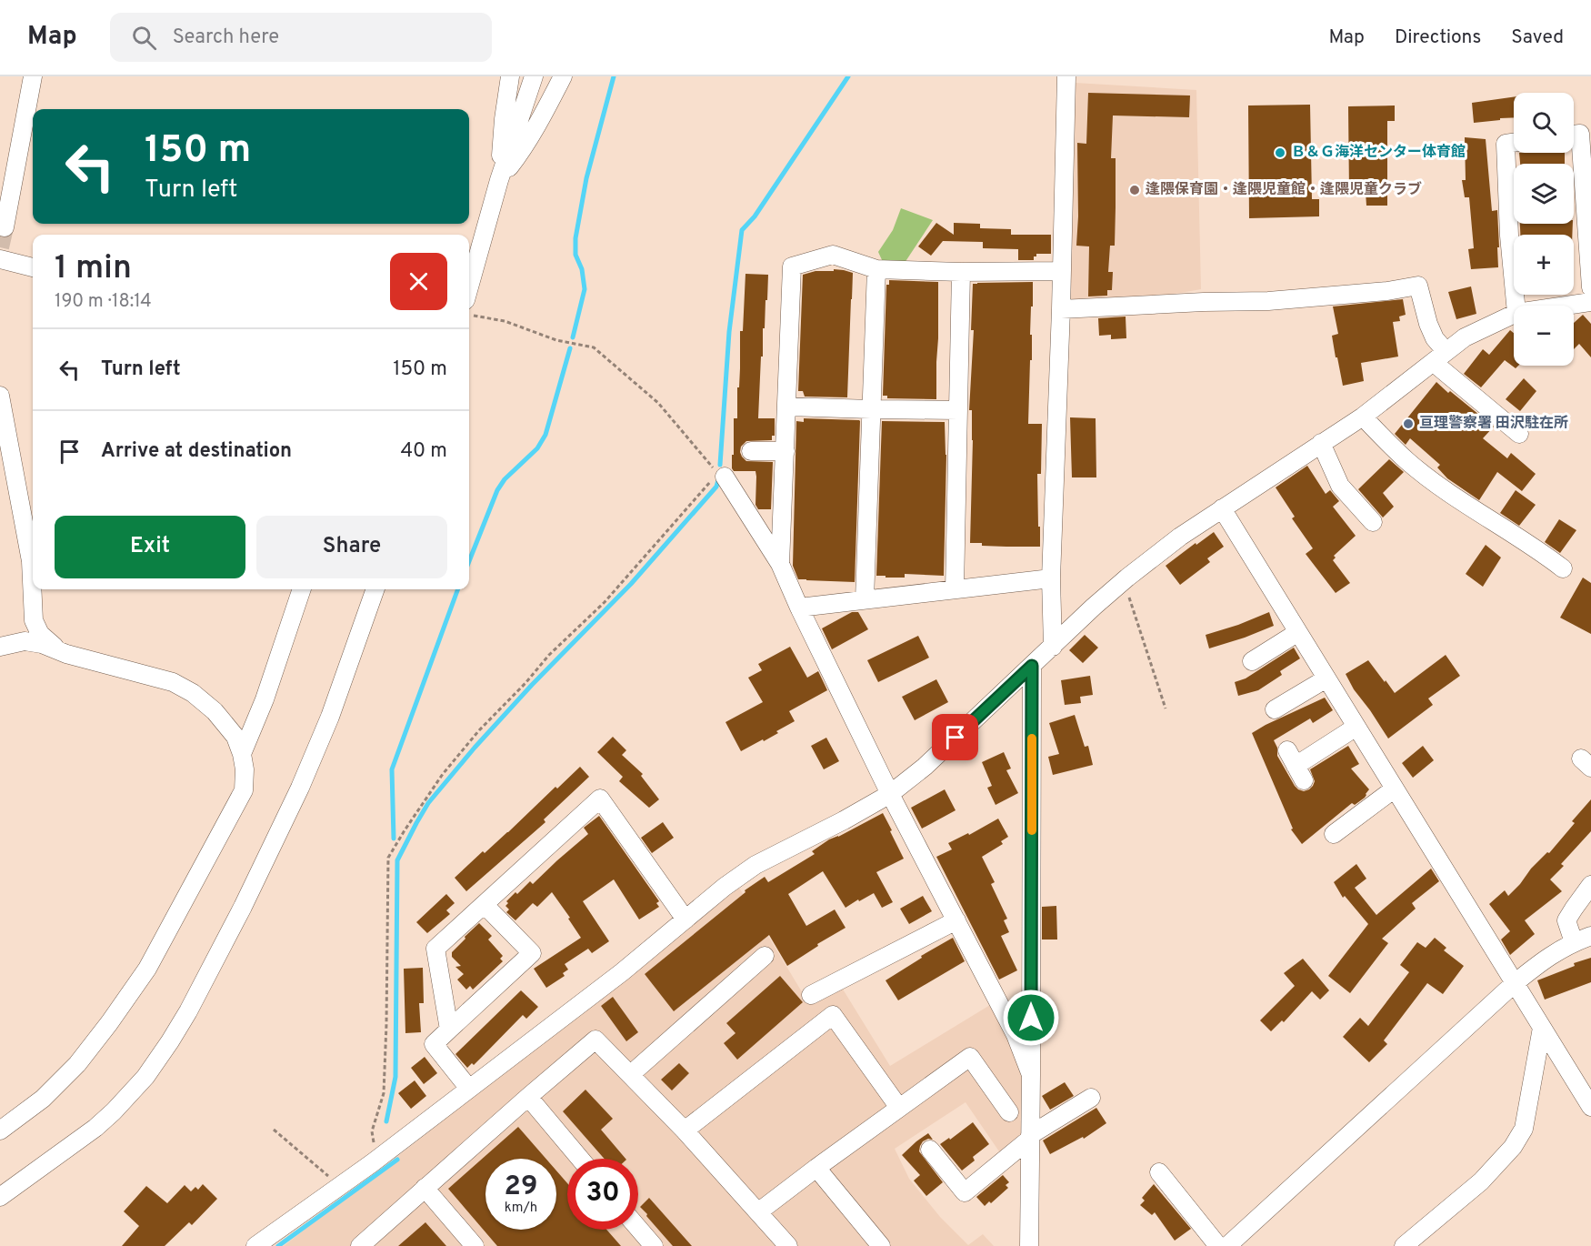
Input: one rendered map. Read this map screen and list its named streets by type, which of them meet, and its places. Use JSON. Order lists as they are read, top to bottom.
{
  "places": ["Ｂ＆Ｇ海洋センター体育館", "逢隈保育園・逢隈児童館・逢隈児童クラブ", "亘理警察署 田沢駐在所"],
  "page": {
    "header": "Map",
    "search": "Search here",
    "nav": ["Map", "Directions", "Saved"],
    "map_buttons": ["+", "−"],
    "turn": ["150 m", "Turn left"],
    "heading": ["1 min", "190 m · 18:14"],
    "list": [
      {
        "name": "Turn left",
        "value": "150 m"
      },
      {
        "name": "Arrive at destination",
        "value": "40 m"
      }
    ],
    "buttons": ["Exit", "Share"],
    "speed": "29 km/h",
    "limit": "30"
  }
}
